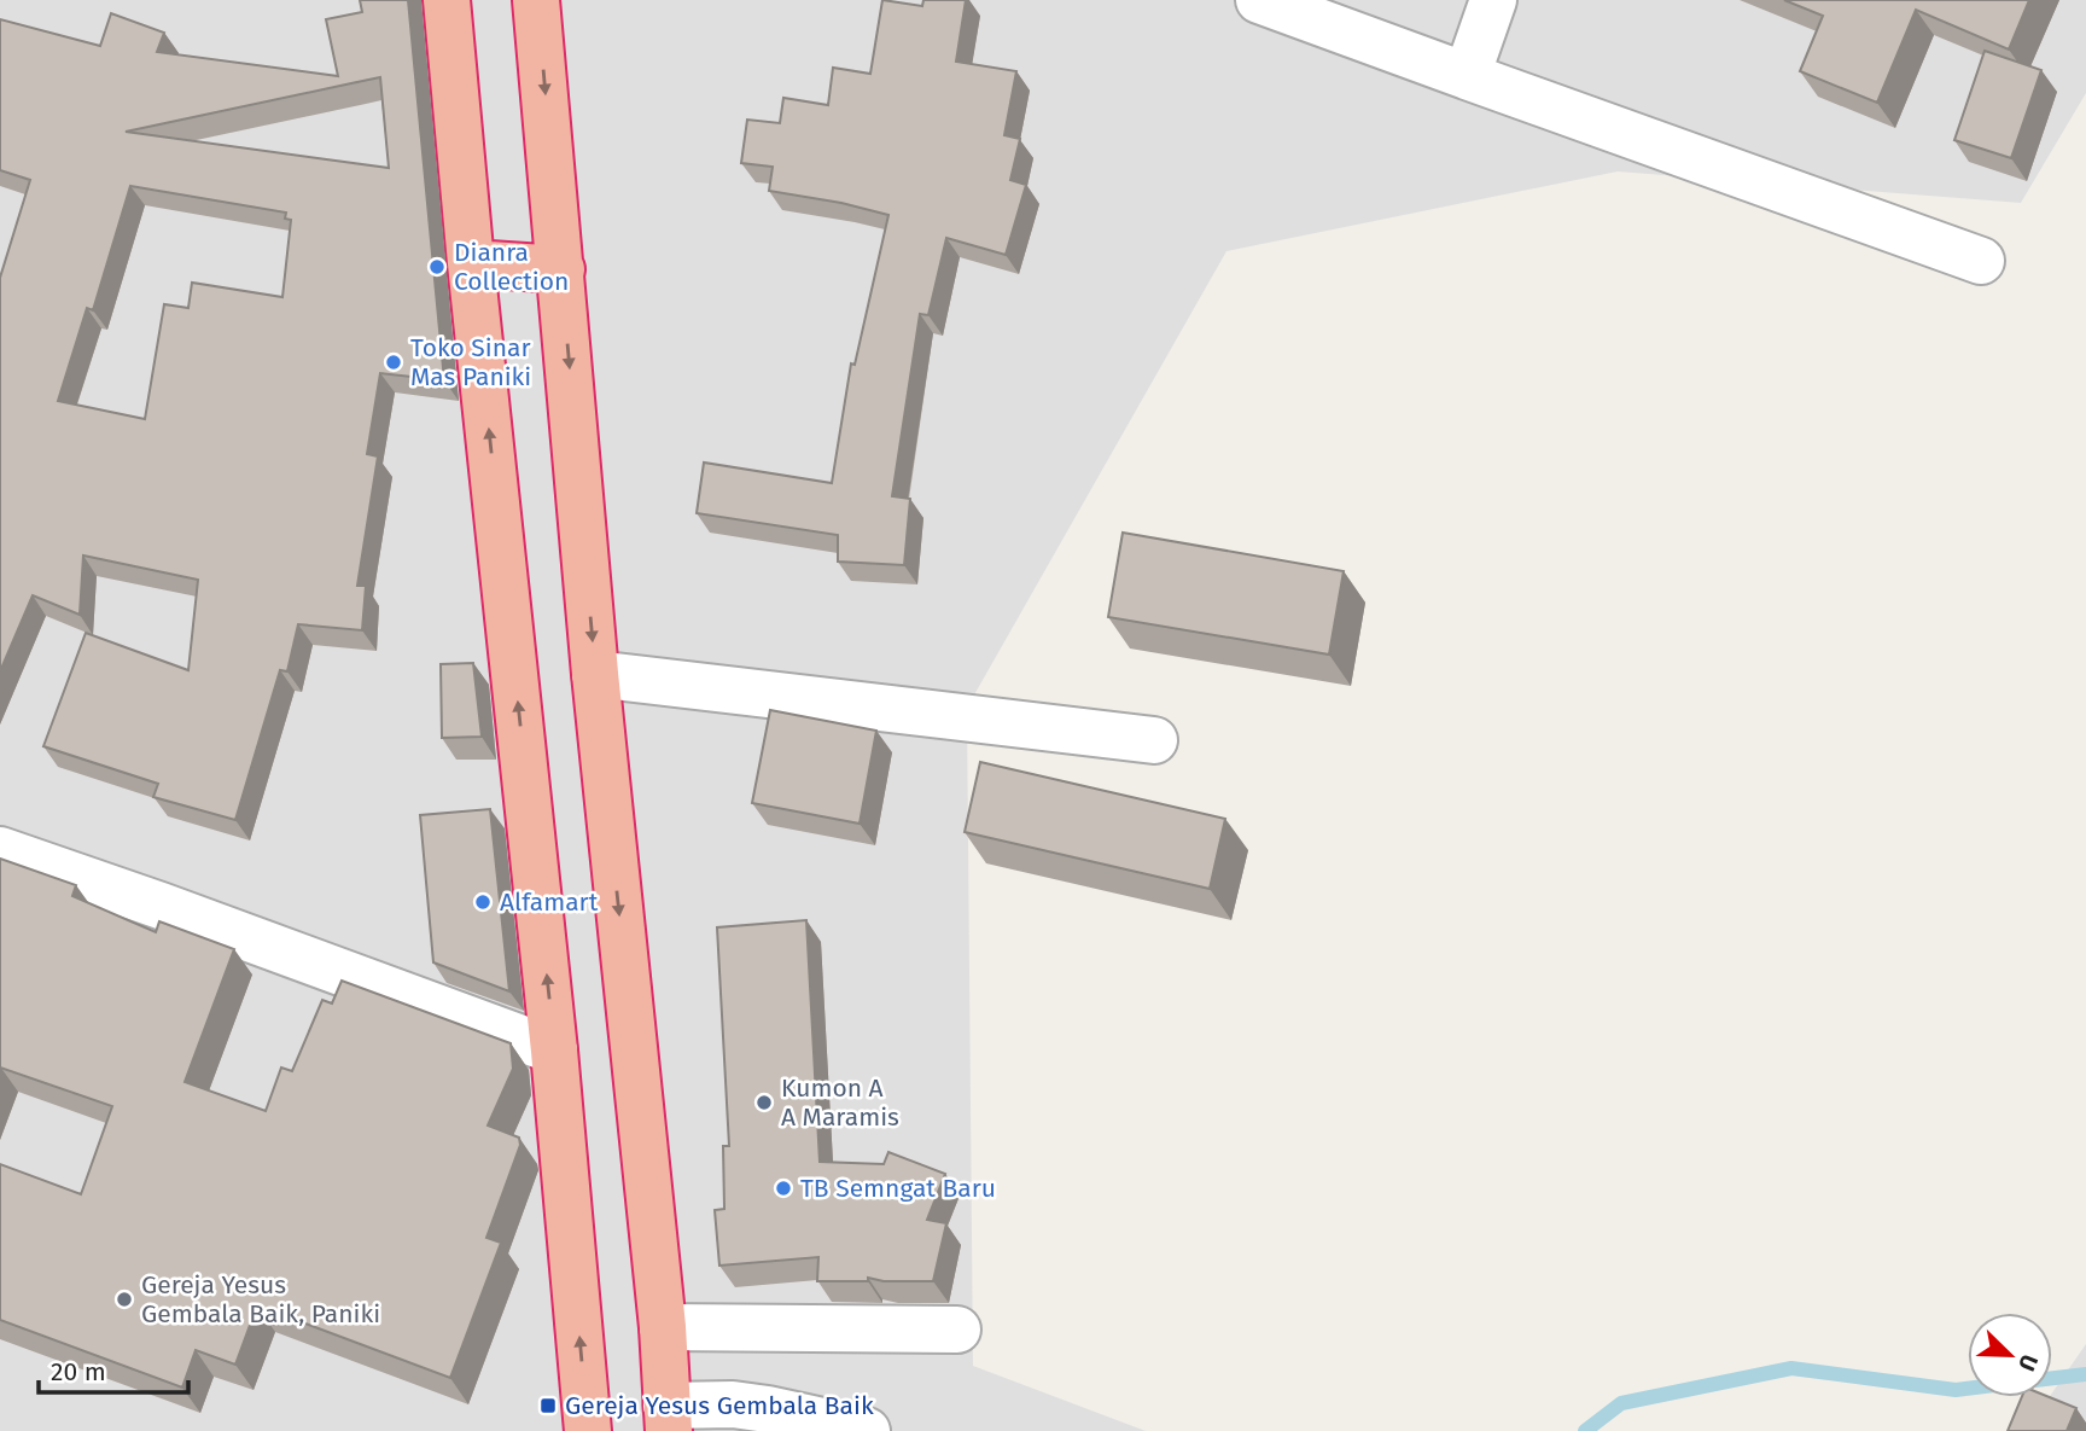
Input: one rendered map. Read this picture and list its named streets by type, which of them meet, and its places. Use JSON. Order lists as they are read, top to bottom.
{
  "places": {
    "other": [
      "Dianra Collection",
      "Toko Sinar Mas Paniki",
      "Alfamart",
      "Kumon A A Maramis",
      "TB Semngat Baru",
      "Gereja Yesus Gembala Baik, Paniki"
    ],
    "transit": ["Gereja Yesus Gembala Baik"]
  },
  "scale_bar": "20 m",
  "north": "bottom right"
}
